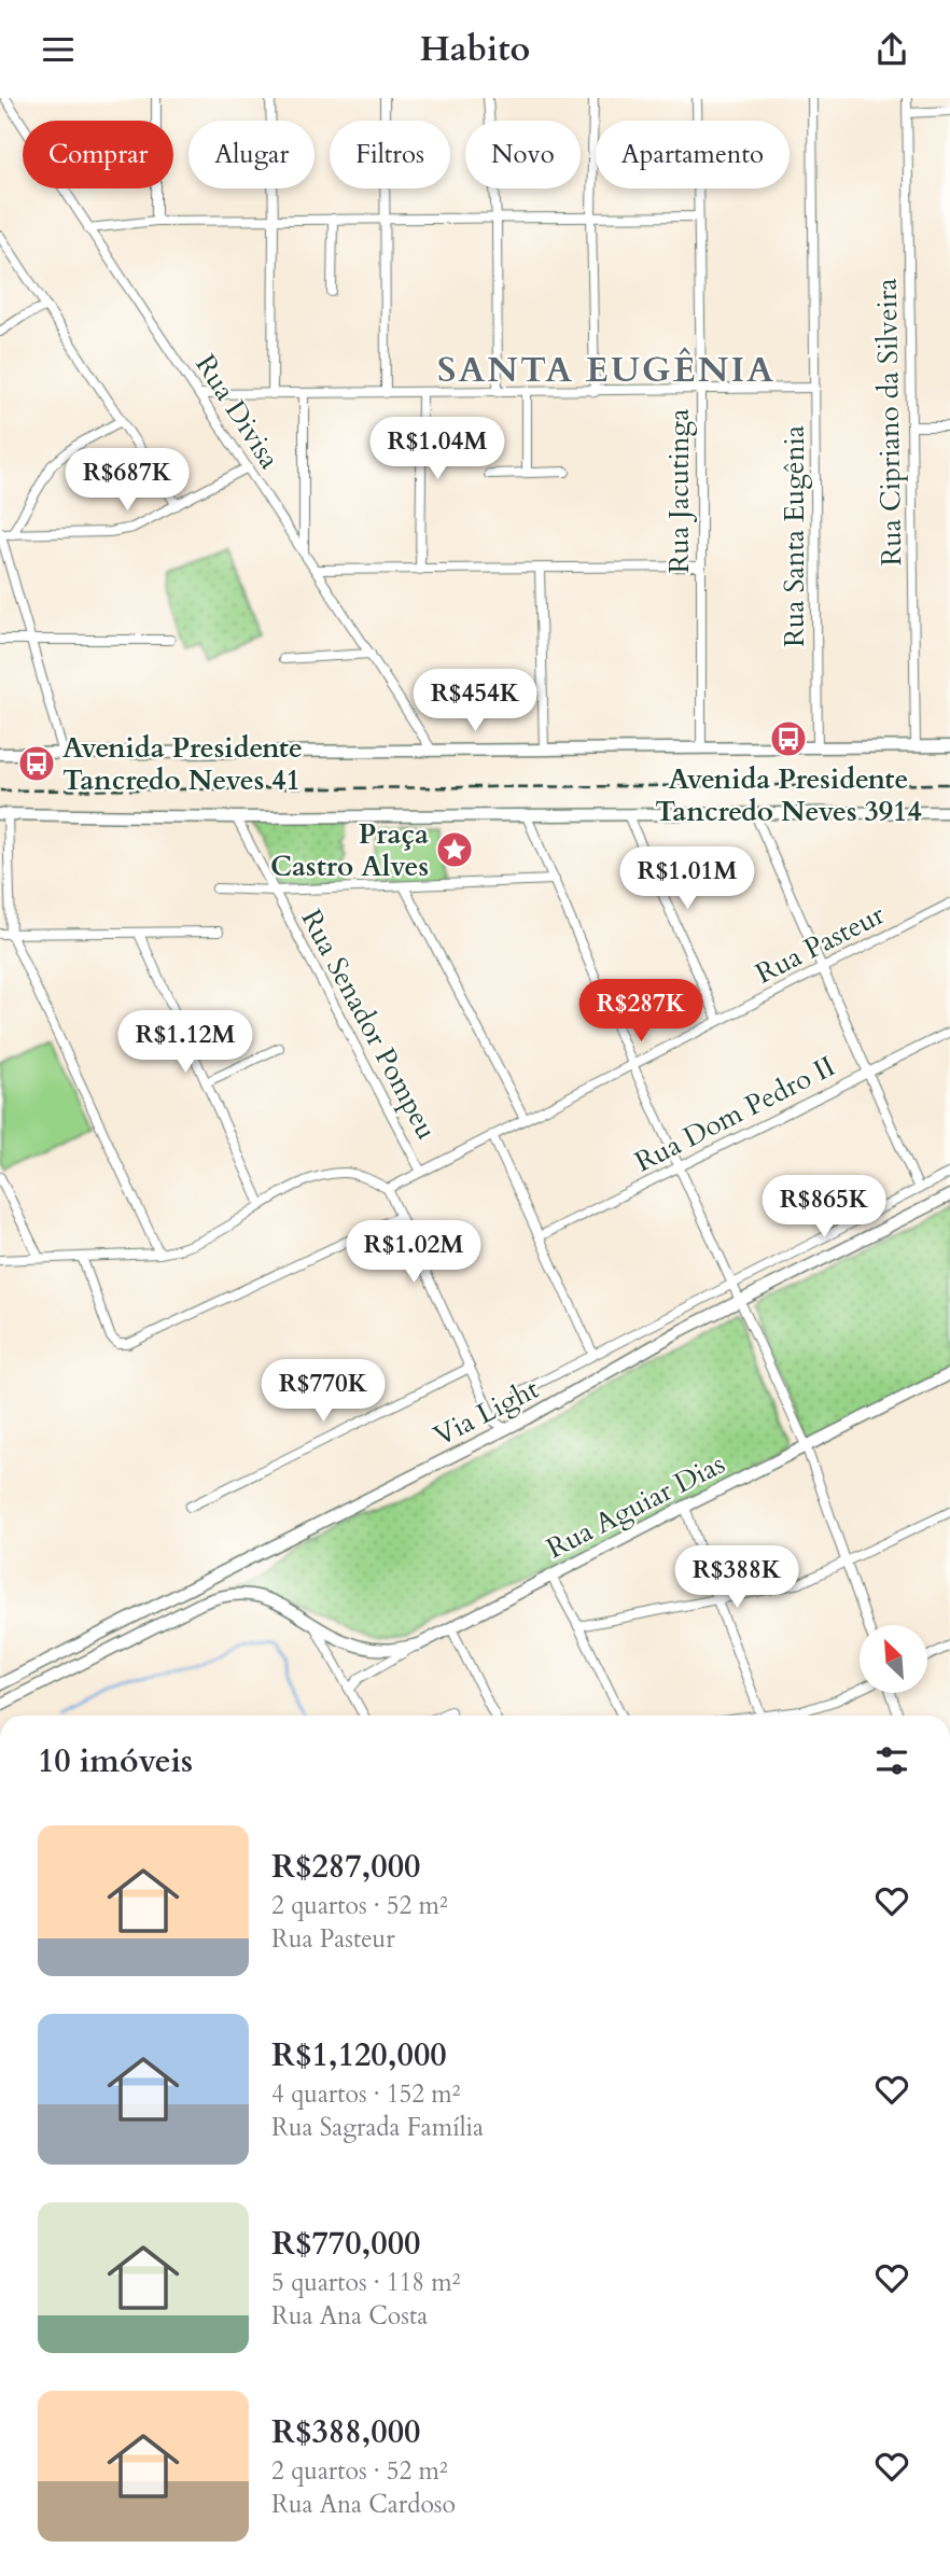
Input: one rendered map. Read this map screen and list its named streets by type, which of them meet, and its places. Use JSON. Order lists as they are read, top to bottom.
{
  "streets": {
    "street": [
      "Rua Divisa",
      "Rua Cipriano da Silveira",
      "Rua Jacutinga",
      "Rua Santa Eugênia",
      "Rua Pasteur",
      "Rua Senador Pompeu",
      "Rua Dom Pedro II",
      "Via Light",
      "Rua Aguiar Dias"
    ]
  },
  "crossings": [
    ["Rua Pasteur", "Rua Senador Pompeu"]
  ],
  "districts": ["SANTA EUGÊNIA"],
  "places": {
    "bus stop": ["Avenida Presidente Tancredo Neves 3914", "Avenida Presidente Tancredo Neves 41"],
    "place": ["Praça Castro Alves"]
  },
  "north": "top left",
  "page": {
    "header": "Habito",
    "chip": [
      "Comprar",
      "Alugar",
      "Filtros",
      "Novo",
      "Apartamento"
    ],
    "price": [
      "R$1.04M",
      "R$687K",
      "R$454K",
      "R$1.01M",
      "R$287K",
      "R$1.12M",
      "R$865K",
      "R$1.02M",
      "R$770K",
      "R$388K"
    ],
    "heading": "10 imóveis",
    "list": [
      {
        "name": "R$287,000",
        "note": "2 quartos · 52 m² · Rua Pasteur"
      },
      {
        "name": "R$1,120,000",
        "note": "4 quartos · 152 m² · Rua Sagrada Família"
      },
      {
        "name": "R$770,000",
        "note": "5 quartos · 118 m² · Rua Ana Costa"
      },
      {
        "name": "R$388,000",
        "note": "2 quartos · 52 m² · Rua Ana Cardoso"
      }
    ]
  }
}
